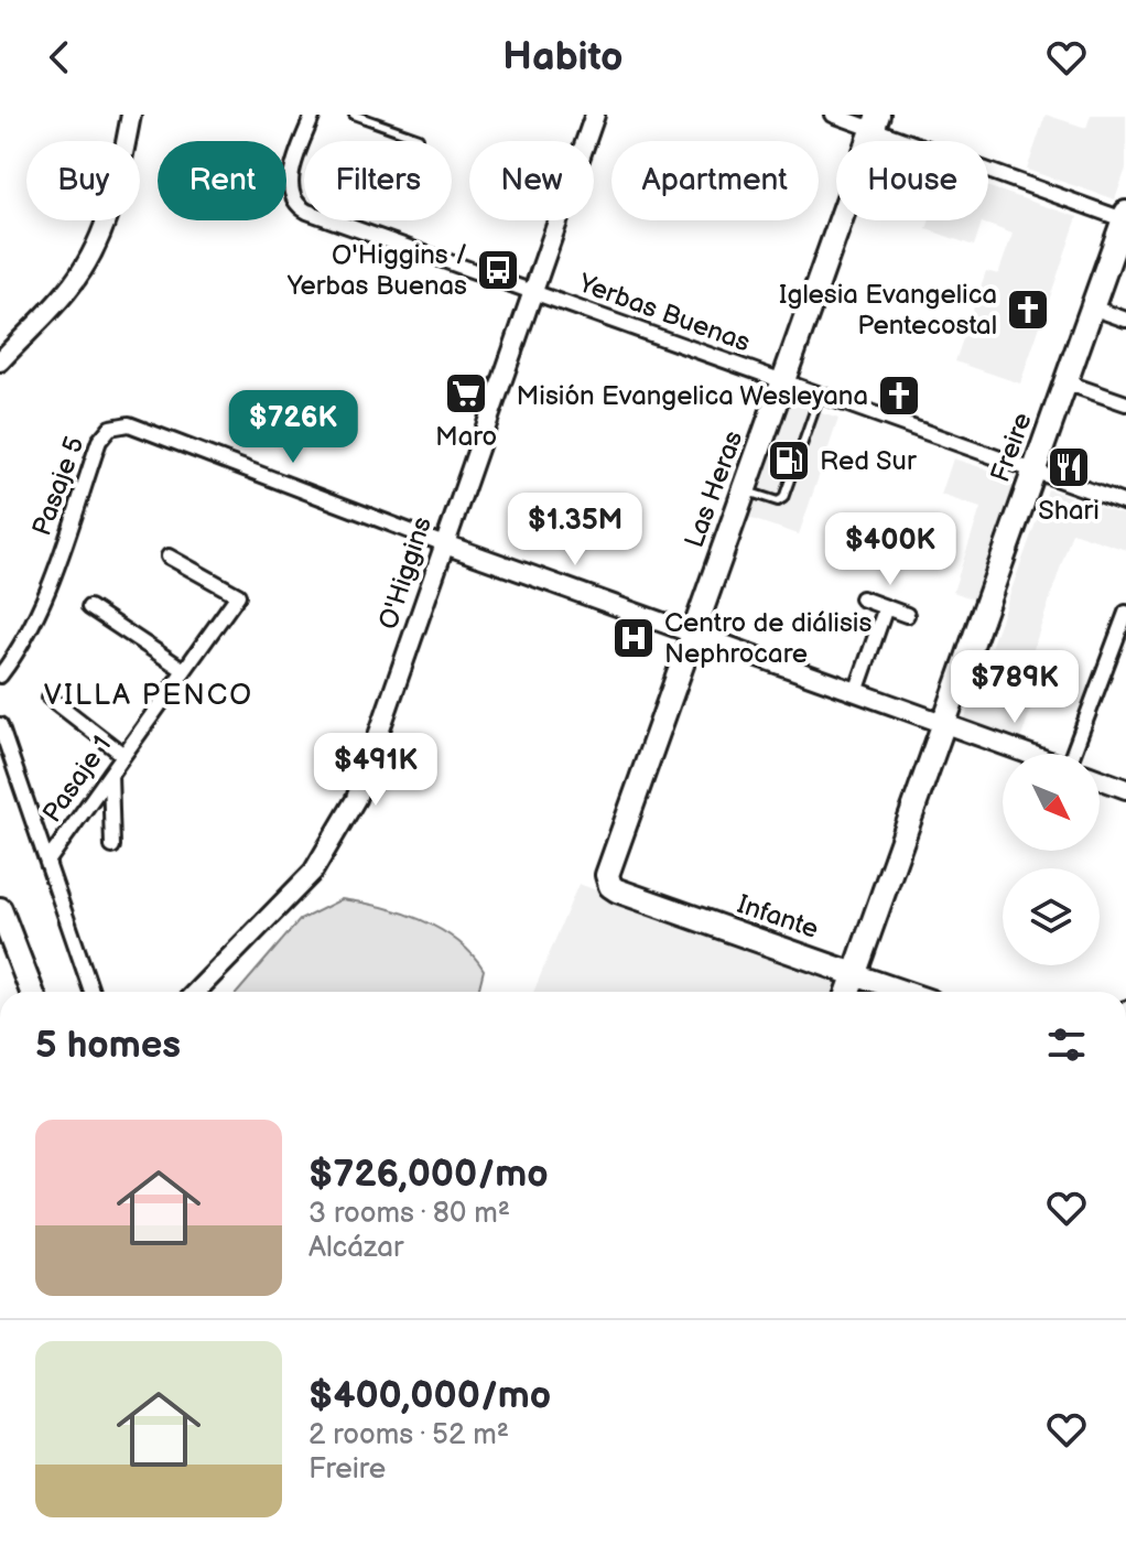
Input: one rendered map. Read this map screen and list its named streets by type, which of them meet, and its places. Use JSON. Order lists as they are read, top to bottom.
{
  "streets": {
    "main road": ["Freire", "Las Heras", "Infante"],
    "street": [
      "Yerbas Buenas",
      "Pasaje 5",
      "O'Higgins",
      "Pasaje 1"
    ]
  },
  "crossings": [
    ["Yerbas Buenas", "Freire"],
    ["Yerbas Buenas", "Las Heras"],
    ["Yerbas Buenas", "O'Higgins"],
    ["Freire", "Infante"],
    ["Pasaje 5", "O'Higgins"],
    ["Las Heras", "Infante"]
  ],
  "districts": ["VILLA PENCO"],
  "places": {
    "bus stop": ["O'Higgins / Yerbas Buenas"],
    "church": ["Iglesia Evangelica Pentecostal", "Misión Evangelica Wesleyana"],
    "supermarket": ["Maro"],
    "fuel station": ["Red Sur"],
    "restaurant": ["Shari"],
    "hospital": ["Centro de diálisis Nephrocare"]
  },
  "north": "bottom right",
  "page": {
    "header": "Habito",
    "chip": [
      "Buy",
      "Rent",
      "Filters",
      "New",
      "Apartment",
      "House"
    ],
    "price": [
      "$726K",
      "$1.35M",
      "$400K",
      "$789K",
      "$491K"
    ],
    "heading": "5 homes",
    "list": [
      {
        "name": "$726,000/mo",
        "note": "3 rooms · 80 m² · Alcázar"
      },
      {
        "name": "$400,000/mo",
        "note": "2 rooms · 52 m² · Freire"
      }
    ]
  }
}
